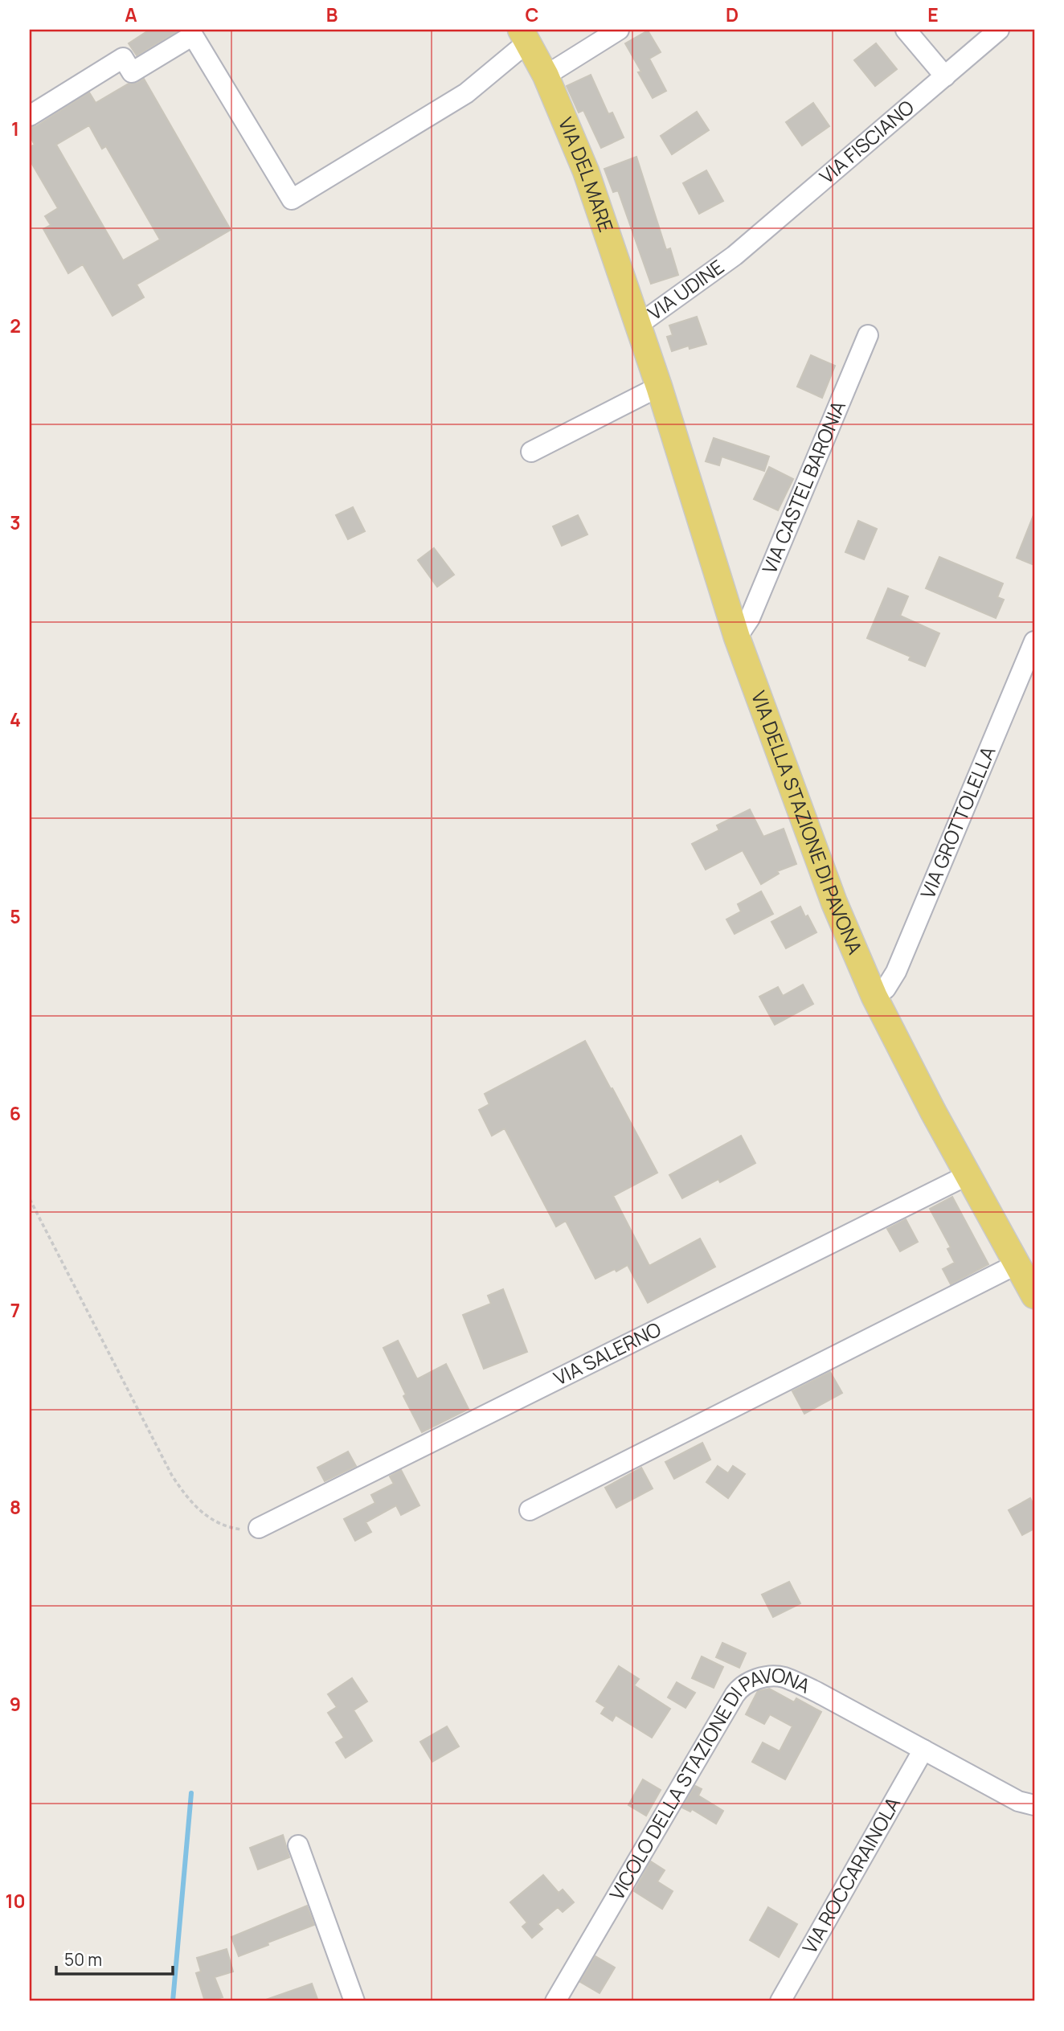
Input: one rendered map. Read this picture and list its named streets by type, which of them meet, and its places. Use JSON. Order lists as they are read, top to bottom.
{
  "streets": {
    "main road": ["VIA DEL MARE", "VIA DELLA STAZIONE DI PAVONA"],
    "street": [
      "VIA FISCIANO",
      "VIA UDINE",
      "VIA CASTEL BARONIA",
      "VIA GROTTOLELLA",
      "VIA SALERNO",
      "VICOLO DELLA STAZIONE DI PAVONA",
      "VIA ROCCARAINOLA"
    ]
  },
  "crossings": [
    ["VIA FISCIANO", "VIA UDINE"],
    ["VIA DEL MARE", "VIA UDINE"],
    ["VIA DEL MARE", "VIA DELLA STAZIONE DI PAVONA"],
    ["VIA UDINE", "VIA DELLA STAZIONE DI PAVONA"],
    ["VIA CASTEL BARONIA", "VIA DELLA STAZIONE DI PAVONA"],
    ["VIA GROTTOLELLA", "VIA DELLA STAZIONE DI PAVONA"],
    ["VIA DELLA STAZIONE DI PAVONA", "VIA SALERNO"],
    ["VICOLO DELLA STAZIONE DI PAVONA", "VIA ROCCARAINOLA"]
  ],
  "scale_bar": "50 m",
  "grid": {
    "columns": [
      "A",
      "B",
      "C",
      "D",
      "E"
    ],
    "rows": [
      "1",
      "2",
      "3",
      "4",
      "5",
      "6",
      "7",
      "8",
      "9",
      "10"
    ]
  }
}
